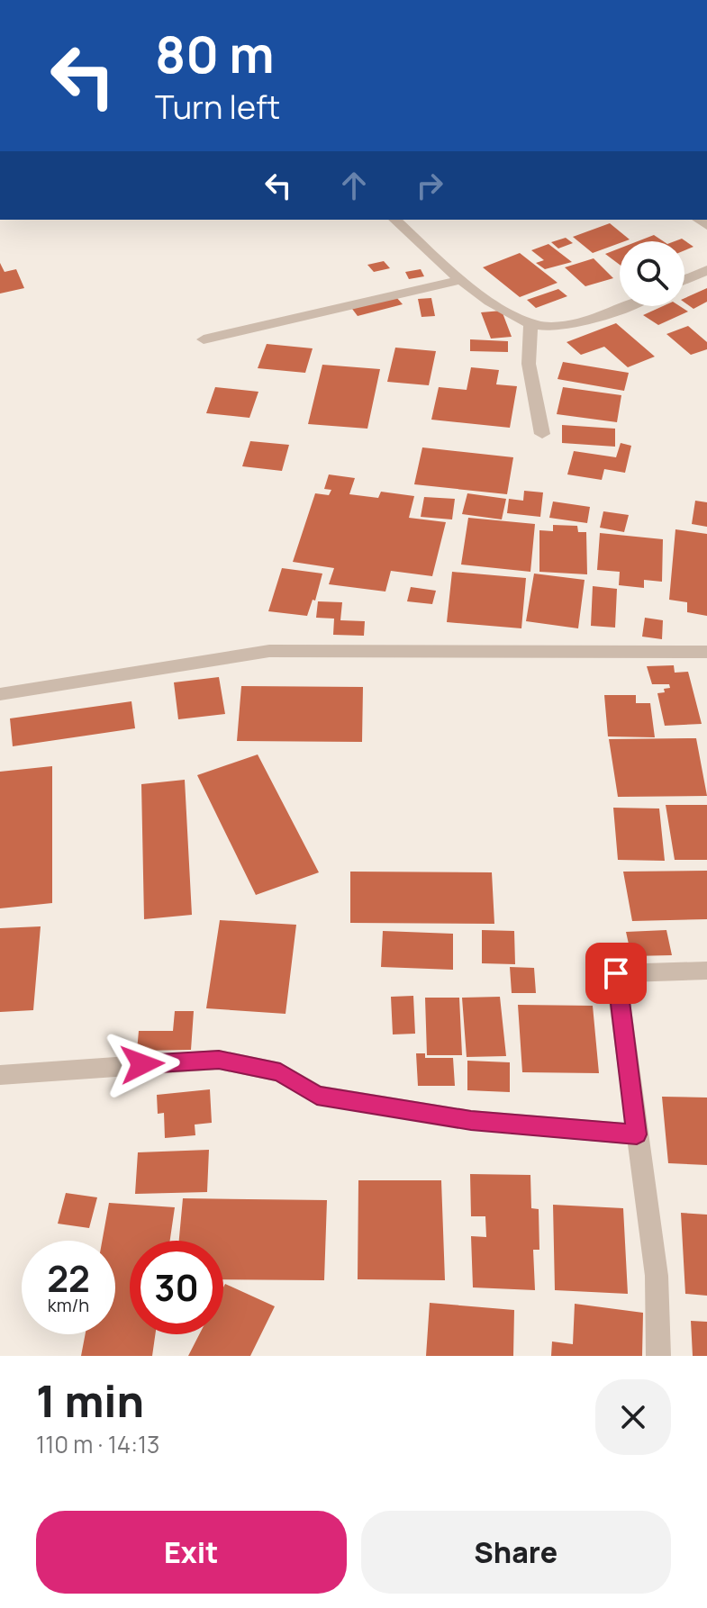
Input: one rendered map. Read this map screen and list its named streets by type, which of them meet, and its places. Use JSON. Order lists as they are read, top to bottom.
{
  "page": {
    "turn": ["80 m", "Turn left"],
    "speed": "22 km/h",
    "limit": "30",
    "heading": ["1 min", "110 m · 14:13"],
    "buttons": ["Exit", "Share"]
  }
}
